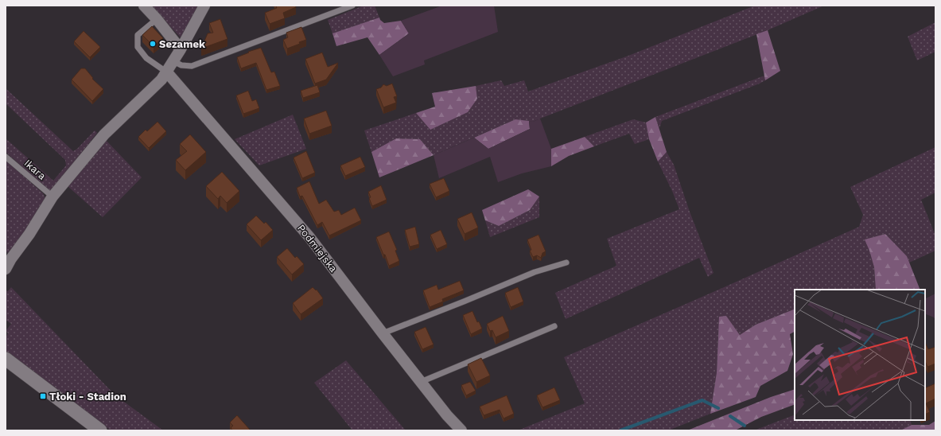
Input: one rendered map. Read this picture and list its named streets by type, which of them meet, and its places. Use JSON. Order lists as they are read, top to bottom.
{
  "streets": {
    "street": ["Podmiejska"],
    "lane": ["Ikara"]
  },
  "places": {
    "other": ["Sezamek"],
    "transit": ["Tłoki - Stadion"]
  }
}
